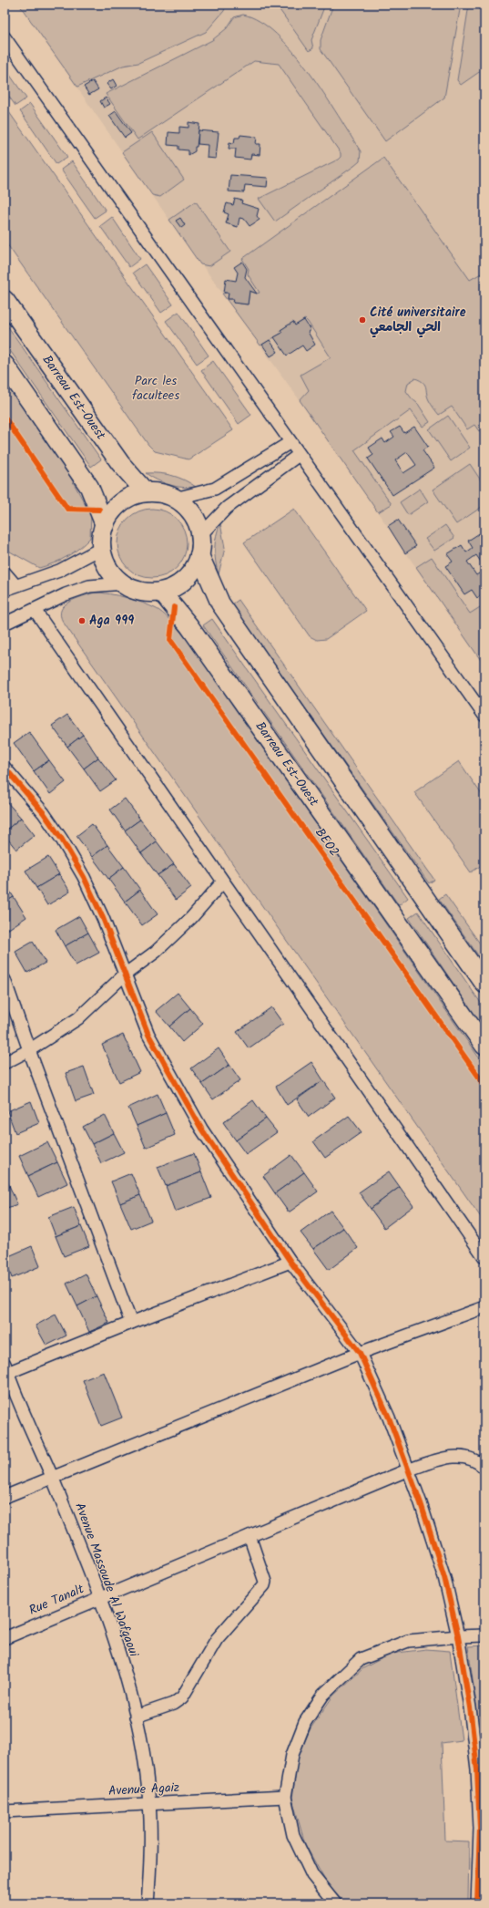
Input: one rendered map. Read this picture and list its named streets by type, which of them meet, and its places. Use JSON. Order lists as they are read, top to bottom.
{
  "streets": {
    "main road": ["Barreau Est-Ouest"],
    "street": ["Avenue Massoude Al Wafqaoui", "Rue Tanalt", "Avenue Agaiz"],
    "cycle path": ["BEO2"]
  },
  "crossings": [
    ["Avenue Massoude Al Wafqaoui", "Rue Tanalt"],
    ["Avenue Massoude Al Wafqaoui", "Avenue Agaiz"]
  ],
  "parks": ["Parc les facultees"],
  "places": ["Cité universitaire الحي الجامعي", "Aga 999"]
}
